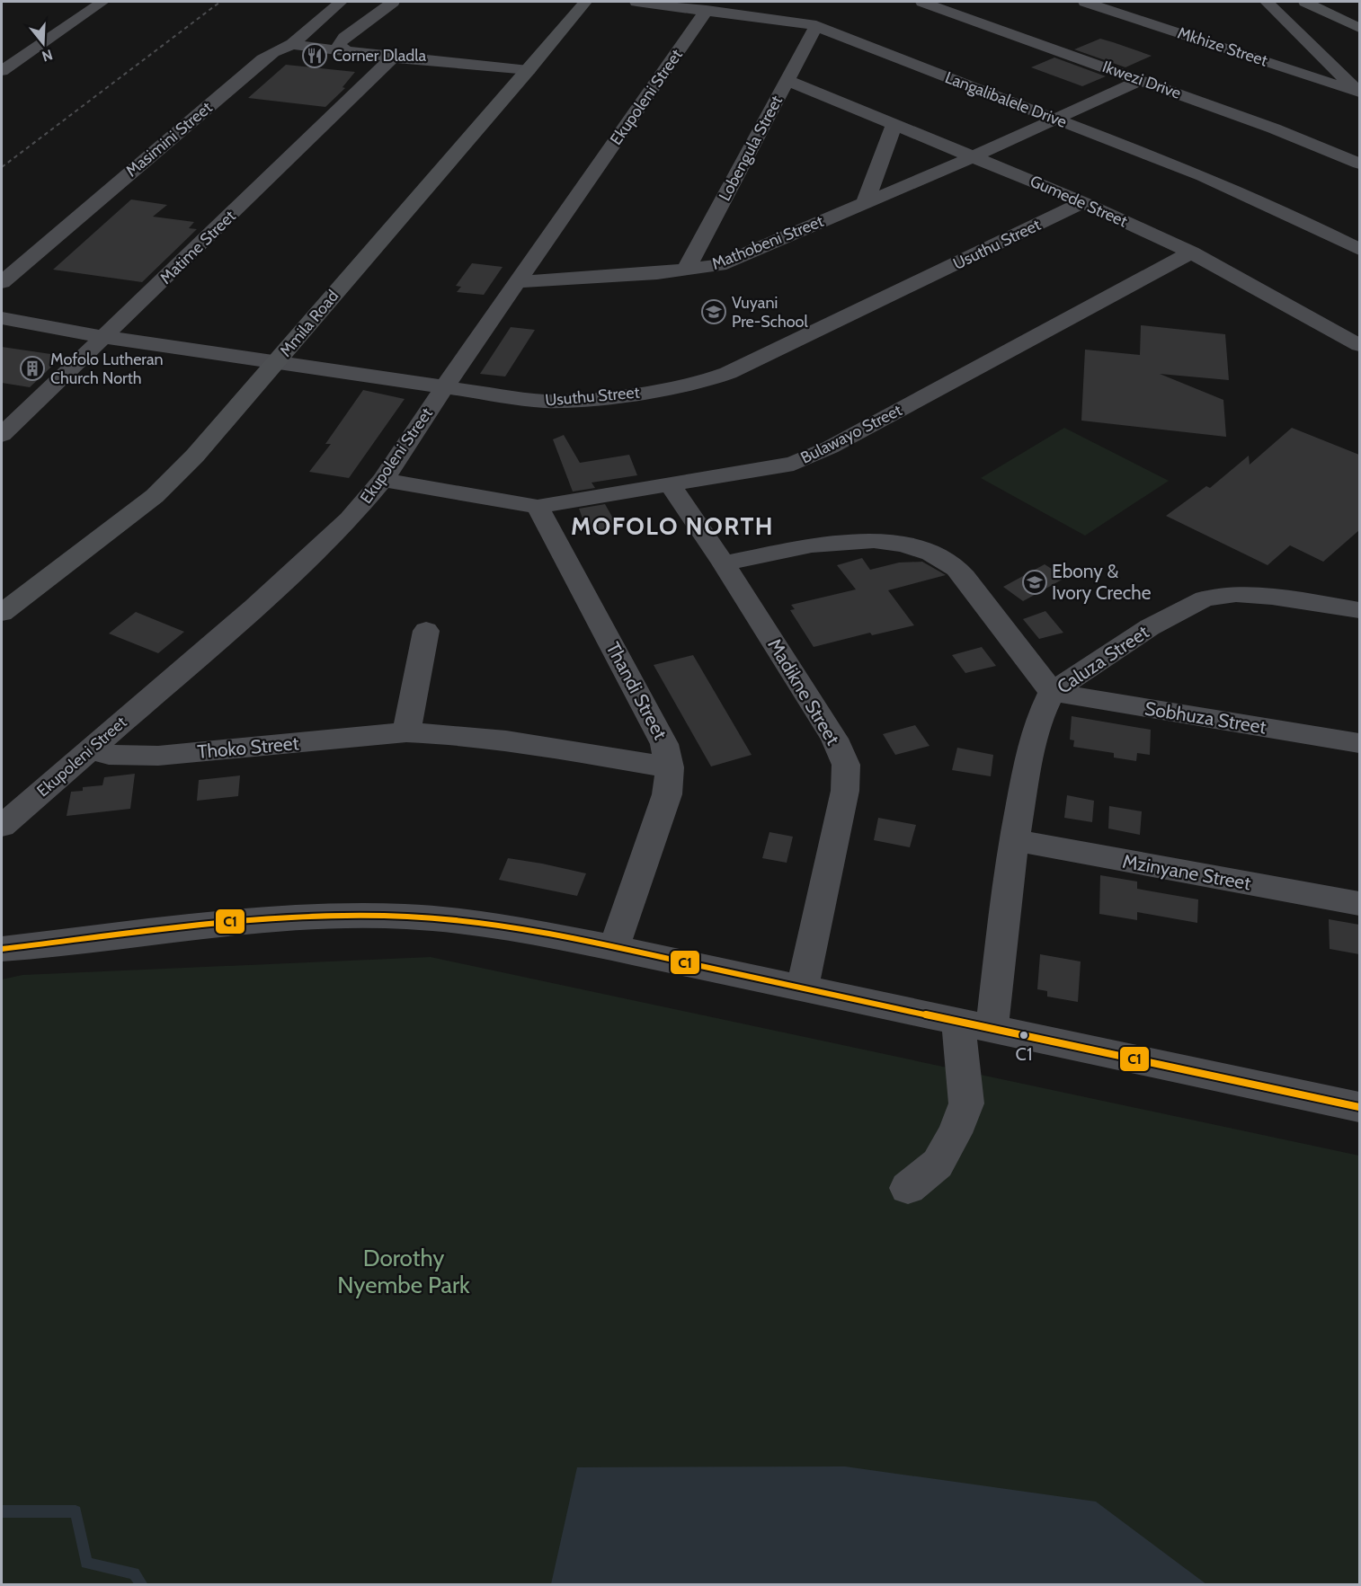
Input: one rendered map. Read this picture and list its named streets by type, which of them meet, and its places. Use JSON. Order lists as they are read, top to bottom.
{
  "streets": {
    "main road": ["Mmila Road"],
    "street": [
      "Mkhize Street",
      "Ikwezi Drive",
      "Ekupoleni Street",
      "Langalibalele Drive",
      "Masimini Street",
      "Lobengula Street",
      "Gumede Street",
      "Mathobeni Street",
      "Usuthu Street",
      "Matime Street",
      "Bulawayo Street",
      "Caluza Street",
      "Thandi Street",
      "Madikne Street",
      "Sobhuza Street",
      "Thoko Street",
      "Mzinyane Street"
    ]
  },
  "crossings": [
    ["Ikwezi Drive", "Mathobeni Street"],
    ["Ekupoleni Street", "Langalibalele Drive"],
    ["Ekupoleni Street", "Mathobeni Street"],
    ["Ekupoleni Street", "Usuthu Street"],
    ["Ekupoleni Street", "Bulawayo Street"],
    ["Ekupoleni Street", "Thoko Street"],
    ["Langalibalele Drive", "Lobengula Street"],
    ["Langalibalele Drive", "Mathobeni Street"],
    ["Lobengula Street", "Gumede Street"],
    ["Lobengula Street", "Mathobeni Street"],
    ["Gumede Street", "Mathobeni Street"],
    ["Gumede Street", "Usuthu Street"],
    ["Gumede Street", "Bulawayo Street"],
    ["Usuthu Street", "Matime Street"],
    ["Usuthu Street", "Mmila Road"],
    ["Bulawayo Street", "Thandi Street"],
    ["Bulawayo Street", "Madikne Street"],
    ["Caluza Street", "Sobhuza Street"],
    ["Caluza Street", "Mzinyane Street"],
    ["Thandi Street", "Thoko Street"]
  ],
  "districts": ["MOFOLO NORTH"],
  "parks": ["Dorothy Nyembe Park"],
  "places": {
    "restaurant": ["Corner Dladla"],
    "school or university": ["Vuyani Pre-School", "Ebony & Ivory Creche"],
    "building": ["Mofolo Lutheran Church North"],
    "other": ["C1"]
  },
  "lines": ["transit line C1"],
  "north": "bottom"
}
